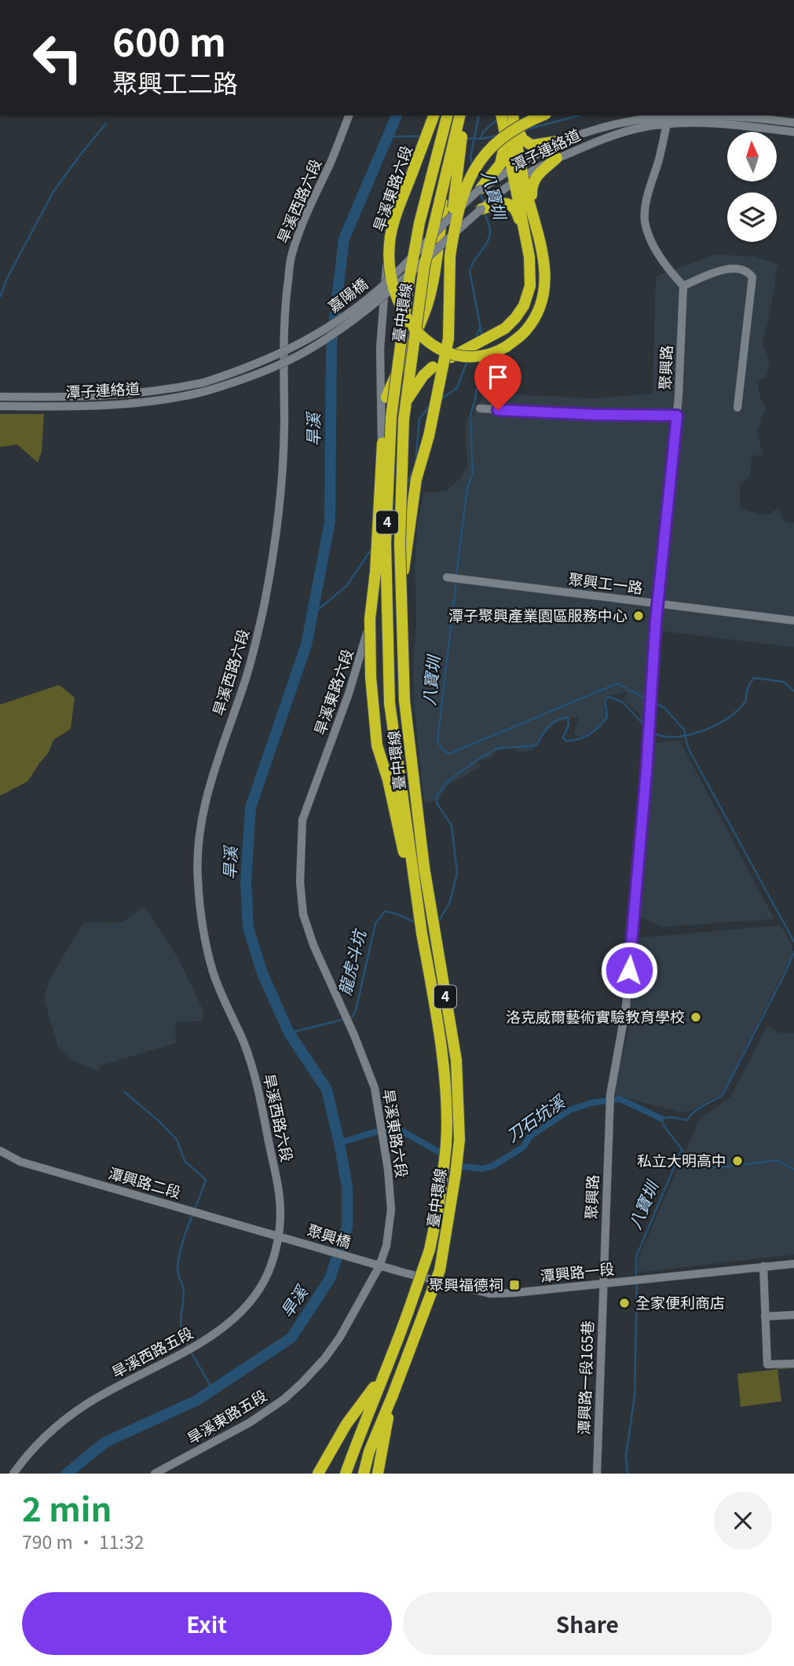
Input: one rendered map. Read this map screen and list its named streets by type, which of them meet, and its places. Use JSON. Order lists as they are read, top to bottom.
{
  "streets": {
    "highway": ["臺中環線", "4"],
    "street": [
      "潭子連絡道",
      "旱溪東路六段",
      "旱溪西路六段",
      "嘉陽橋",
      "聚興路",
      "聚興工一路",
      "潭興路二段",
      "聚興橋",
      "潭興路一段",
      "旱溪西路五段",
      "潭興路一段165巷",
      "旱溪東路五段"
    ]
  },
  "crossings": [
    ["潭子連絡道", "嘉陽橋"],
    ["旱溪東路六段", "潭興路一段"],
    ["旱溪東路六段", "旱溪東路五段"],
    ["旱溪西路六段", "潭興路二段"],
    ["旱溪西路六段", "聚興橋"],
    ["旱溪西路六段", "旱溪西路五段"],
    ["聚興路", "聚興工一路"],
    ["聚興路", "潭興路一段"],
    ["聚興路", "潭興路一段165巷"],
    ["潭興路二段", "聚興橋"],
    ["潭興路二段", "旱溪西路五段"],
    ["聚興橋", "潭興路一段"],
    ["聚興橋", "旱溪西路五段"],
    ["潭興路一段", "潭興路一段165巷"],
    ["潭興路一段", "旱溪東路五段"]
  ],
  "water": [
    "八寶圳",
    "旱溪",
    "龍虎斗坑",
    "刀石坑溪"
  ],
  "places": {
    "other": [
      "潭子聚興產業園區服務中心",
      "洛克威爾藝術實驗教育學校",
      "私立大明高中",
      "全家便利商店"
    ],
    "transit": ["聚興福德祠"]
  },
  "north": "top",
  "page": {
    "turn": ["600 m", "聚興工二路"],
    "heading": ["2 min", "790 m · 11:32"],
    "buttons": ["Exit", "Share"]
  }
}
